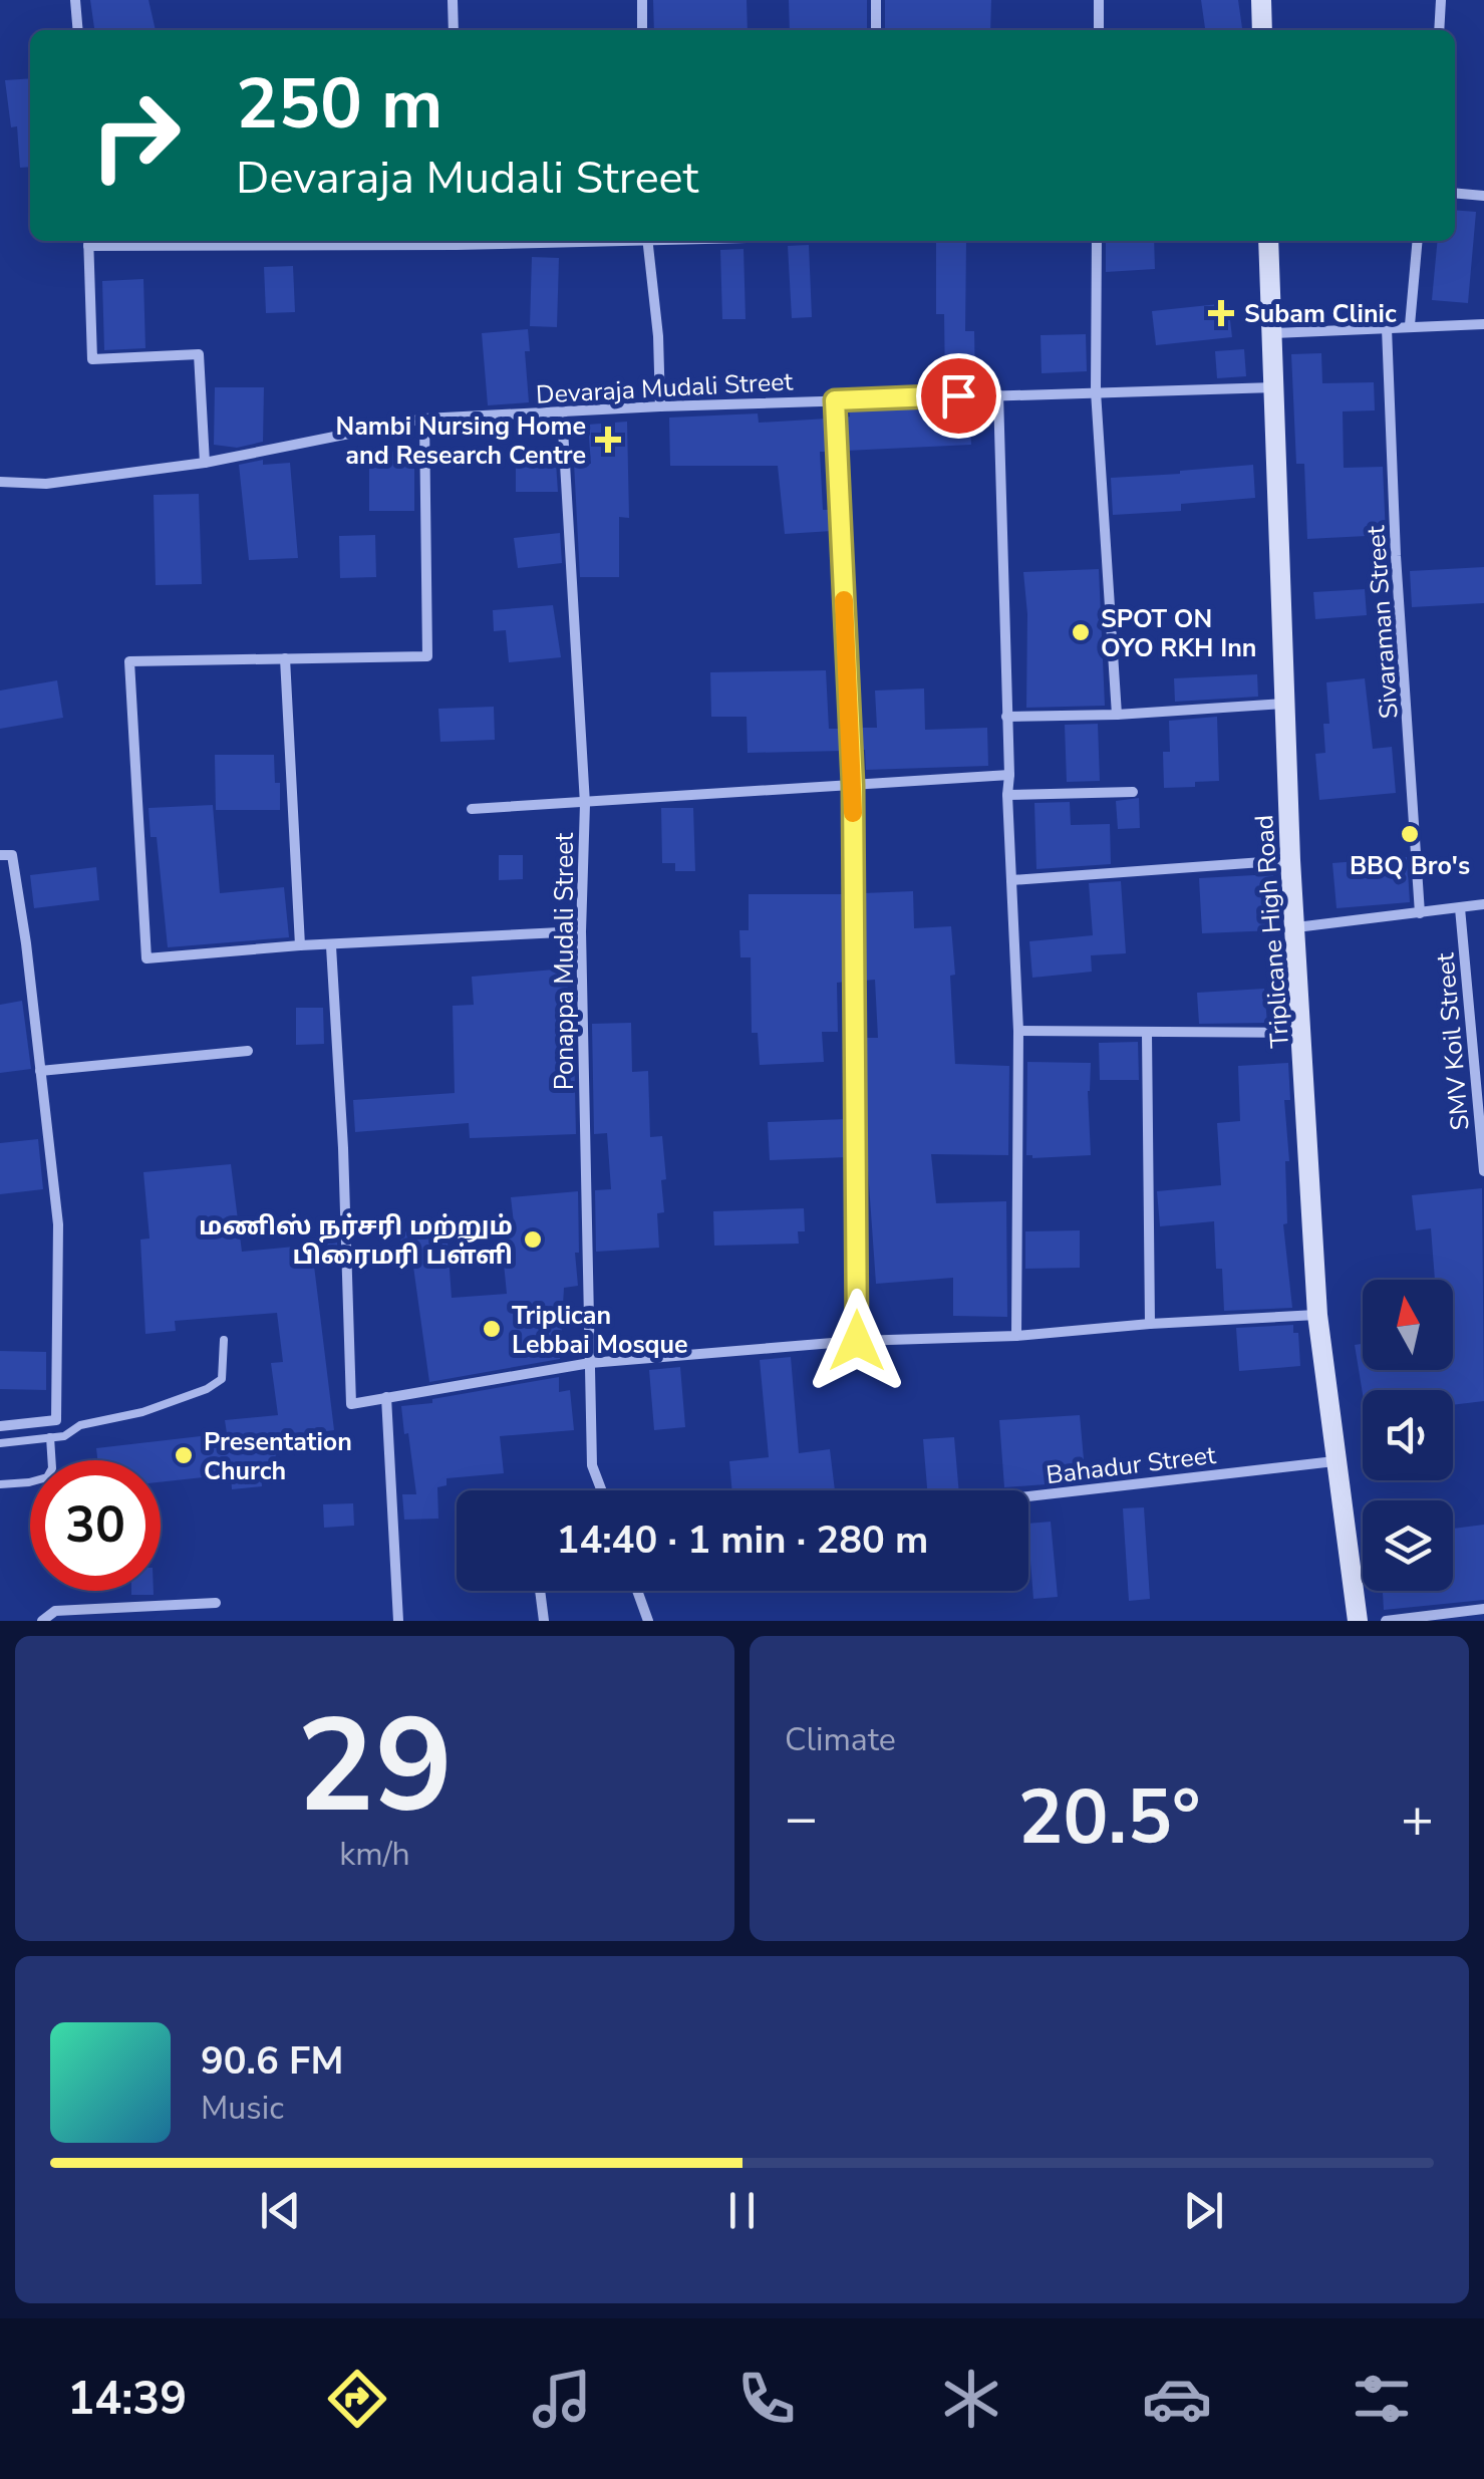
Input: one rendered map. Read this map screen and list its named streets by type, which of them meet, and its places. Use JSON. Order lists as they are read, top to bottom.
{
  "streets": {
    "main road": ["Triplicane High Road"],
    "street": [
      "Devaraja Mudali Street",
      "Sivaraman Street",
      "Ponappa Mudali Street",
      "SMV Koil Street",
      "Bahadur Street"
    ]
  },
  "crossings": [
    ["Devaraja Mudali Street", "Triplicane High Road"],
    ["Devaraja Mudali Street", "Ponappa Mudali Street"],
    ["Triplicane High Road", "Bahadur Street"]
  ],
  "places": {
    "health": ["Subam Clinic", "Nambi Nursing Home and Research Centre"],
    "other": [
      "SPOT ON OYO RKH Inn",
      "BBQ Bro's",
      "மணிஸ் நர்சரி மற்றும் பிரைமரி பள்ளி",
      "Triplican Lebbai Mosque",
      "Presentation Church"
    ]
  },
  "north": "top",
  "page": {
    "turn": ["250 m", "Devaraja Mudali Street"],
    "limit": "30",
    "trip": "14:40 · 1 min · 280 m",
    "tile": [
      ["29", "km/h"],
      "Climate"
    ],
    "heat": ["−", "20.5°", "+"],
    "song": ["90.6 FM", "Music"],
    "tabs": "14:39"
  }
}
